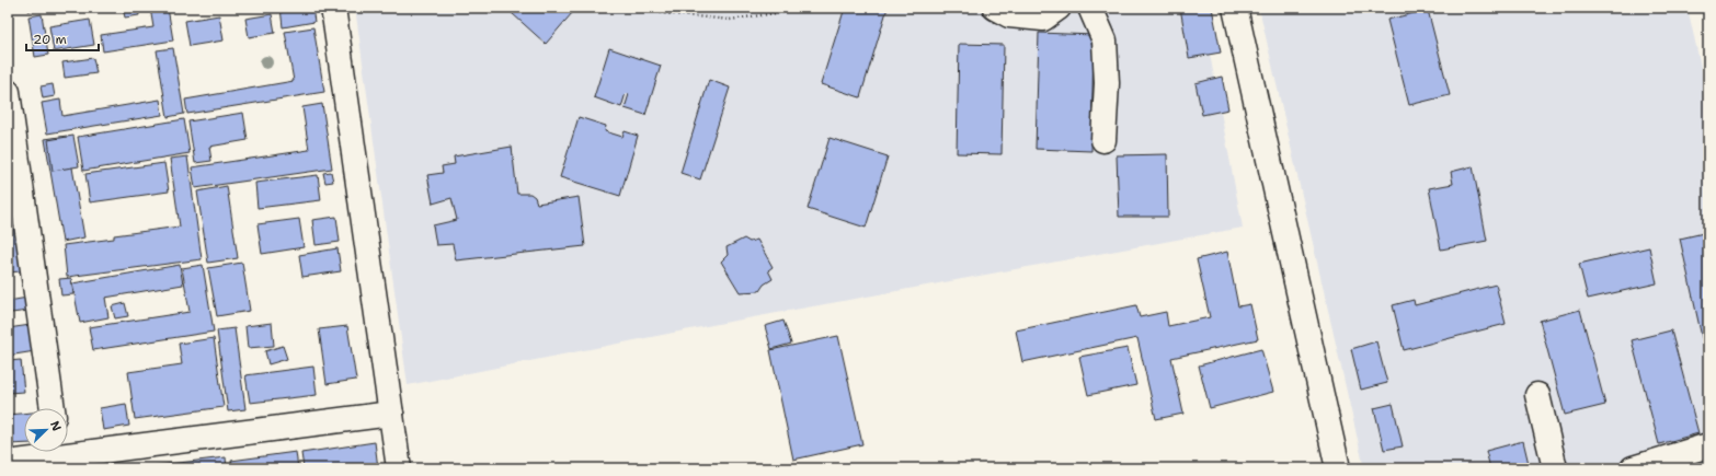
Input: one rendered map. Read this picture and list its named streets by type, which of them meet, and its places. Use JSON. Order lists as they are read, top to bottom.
{
  "scale_bar": "20 m",
  "north": "top right"
}
